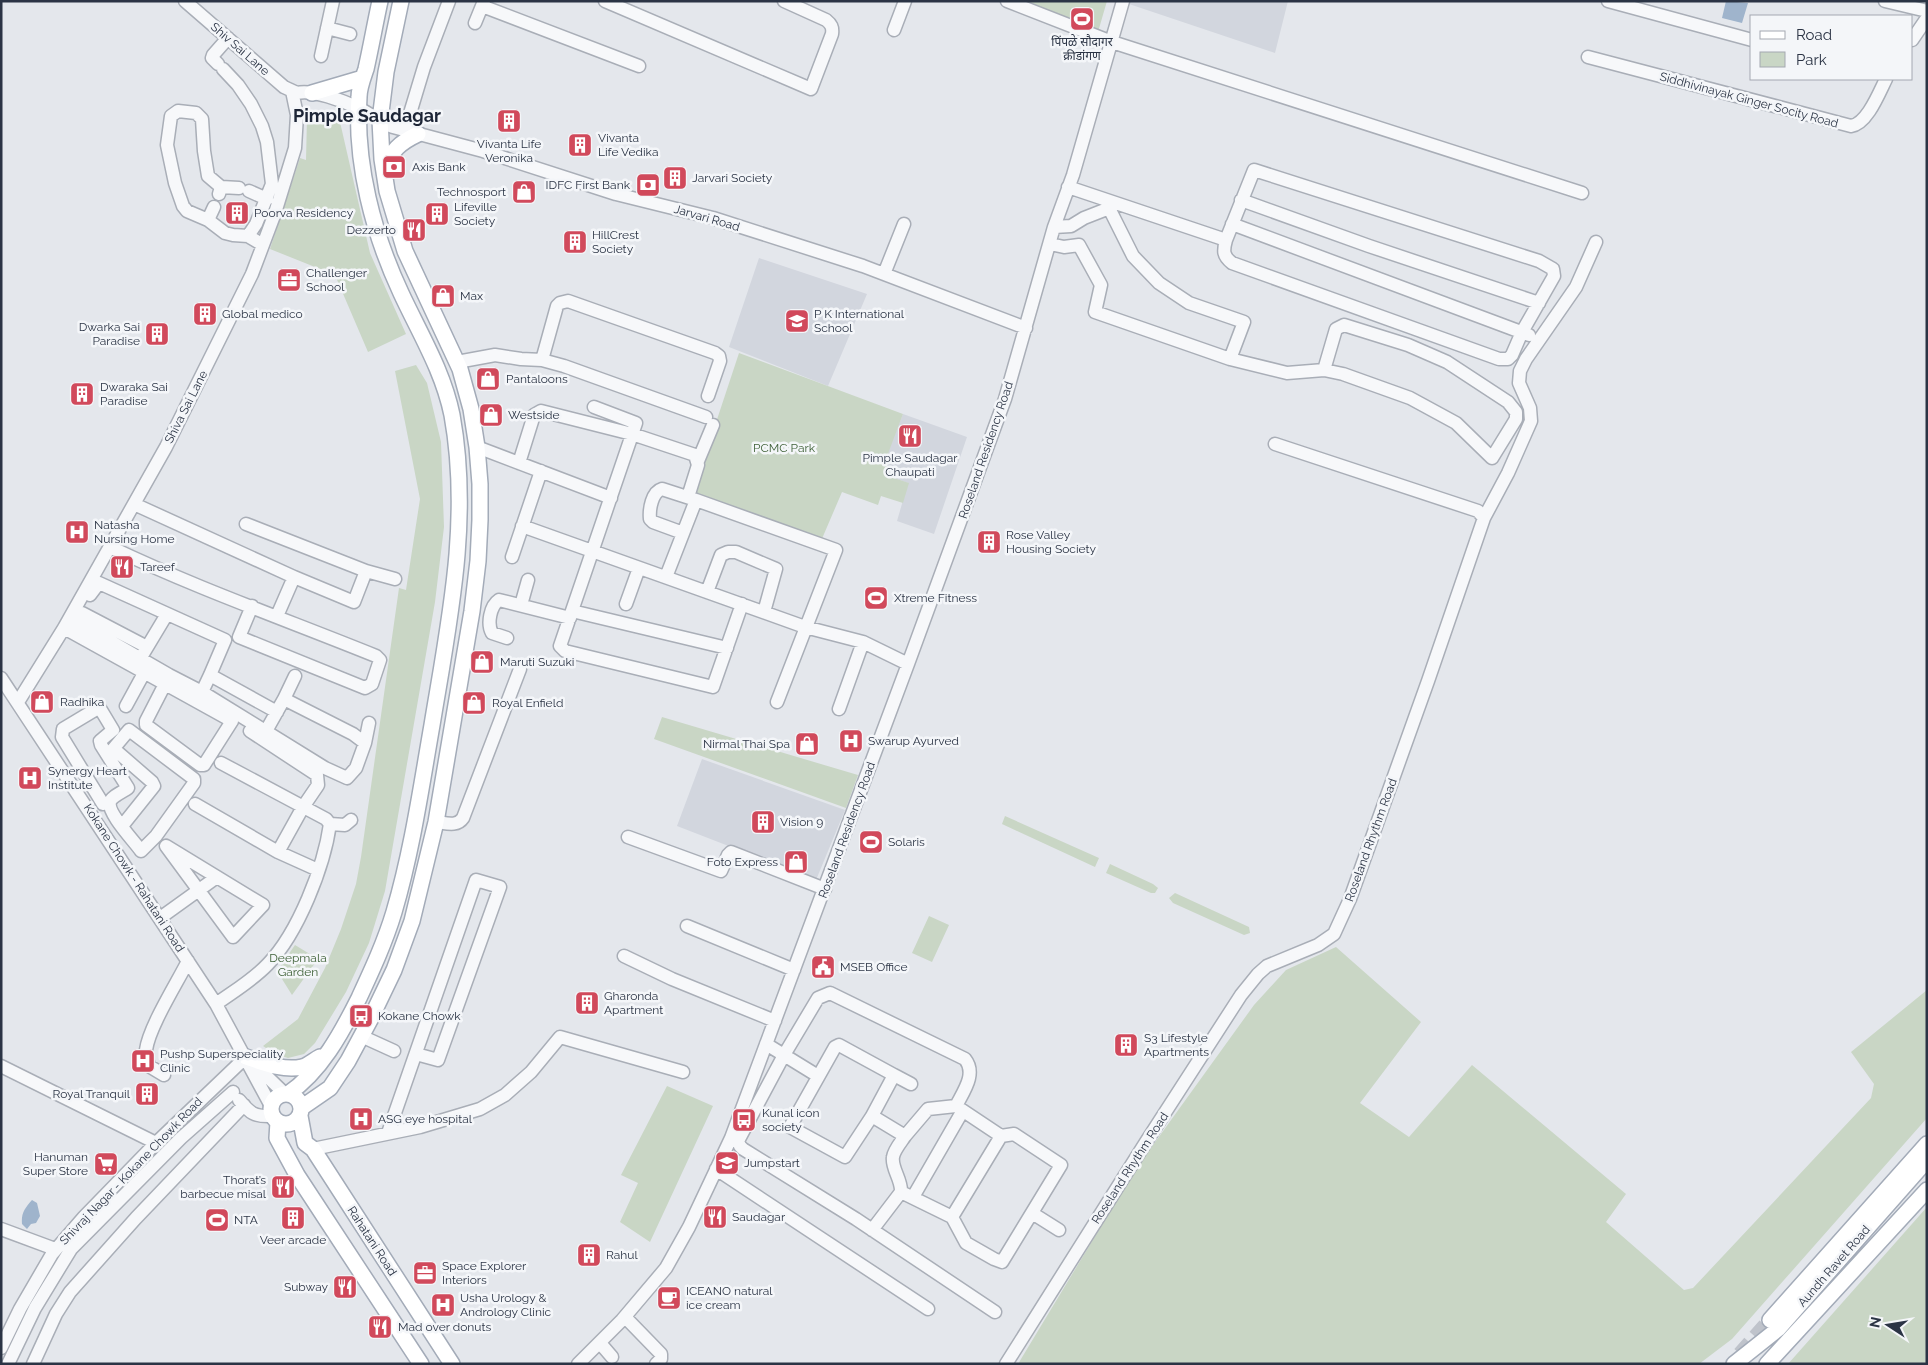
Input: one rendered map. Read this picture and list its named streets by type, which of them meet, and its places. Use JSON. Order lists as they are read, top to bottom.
{
  "streets": {
    "main road": ["Rahatani Road", "Aundh Ravet Road"],
    "street": [
      "Shiv Sai Lane",
      "Siddhivinayak Ginger Socity Road",
      "Jarvari Road",
      "Shiva Sai Lane",
      "Roseland Residency Road",
      "Roseland Rhythm Road",
      "Kokane Chowk - Rahatani Road",
      "Shivraj Nagar - Kokane Chowk Road"
    ]
  },
  "crossings": [
    ["Shiv Sai Lane", "Jarvari Road"],
    ["Shiv Sai Lane", "Shiva Sai Lane"],
    ["Jarvari Road", "Roseland Residency Road"],
    ["Shiva Sai Lane", "Kokane Chowk - Rahatani Road"],
    ["Kokane Chowk - Rahatani Road", "Shivraj Nagar - Kokane Chowk Road"]
  ],
  "districts": ["Pimple Saudagar"],
  "parks": ["PCMC Park", "Deepmala Garden"],
  "places": {
    "sports": [
      "पिंपळे सौदागर क्रीडांगण",
      "Xtreme Fitness",
      "Solaris",
      "NTA"
    ],
    "building": [
      "Vivanta Life Veronika",
      "Vivanta Life Vedika",
      "Jarvari Society",
      "Poorva Residency",
      "Lifeville Society",
      "HillCrest Society",
      "Global medico",
      "Dwarka Sai Paradise",
      "Dwaraka Sai Paradise",
      "Rose Valley Housing Society",
      "Vision 9",
      "Gharonda Apartment",
      "S3 Lifestyle Apartments",
      "Royal Tranquil",
      "Veer arcade",
      "Rahul"
    ],
    "bank": ["Axis Bank", "IDFC First Bank"],
    "shop": [
      "Technosport",
      "Max",
      "Pantaloons",
      "Westside",
      "Maruti Suzuki",
      "Radhika",
      "Royal Enfield",
      "Nirmal Thai Spa",
      "Foto Express"
    ],
    "restaurant": [
      "Dezzerto",
      "Pimple Saudagar Chaupati",
      "Tareef",
      "Thorat’s barbecue misal",
      "Saudagar",
      "Subway",
      "Mad over donuts"
    ],
    "office": ["Challenger School", "Space Explorer Interiors"],
    "school or university": ["P K International School", "Jumpstart"],
    "hospital": [
      "Natasha Nursing Home",
      "Swarup Ayurved",
      "Synergy Heart Institute",
      "Pushp Superspeciality Clinic",
      "ASG eye hospital",
      "Usha Urology & Andrology Clinic"
    ],
    "public building": ["MSEB Office"],
    "bus stop": ["Kokane Chowk", "Kunal icon society"],
    "supermarket": ["Hanuman Super Store"],
    "cafe": ["ICEANO natural ice cream"]
  },
  "legend": ["Road", "Park"],
  "north": "left"
}
